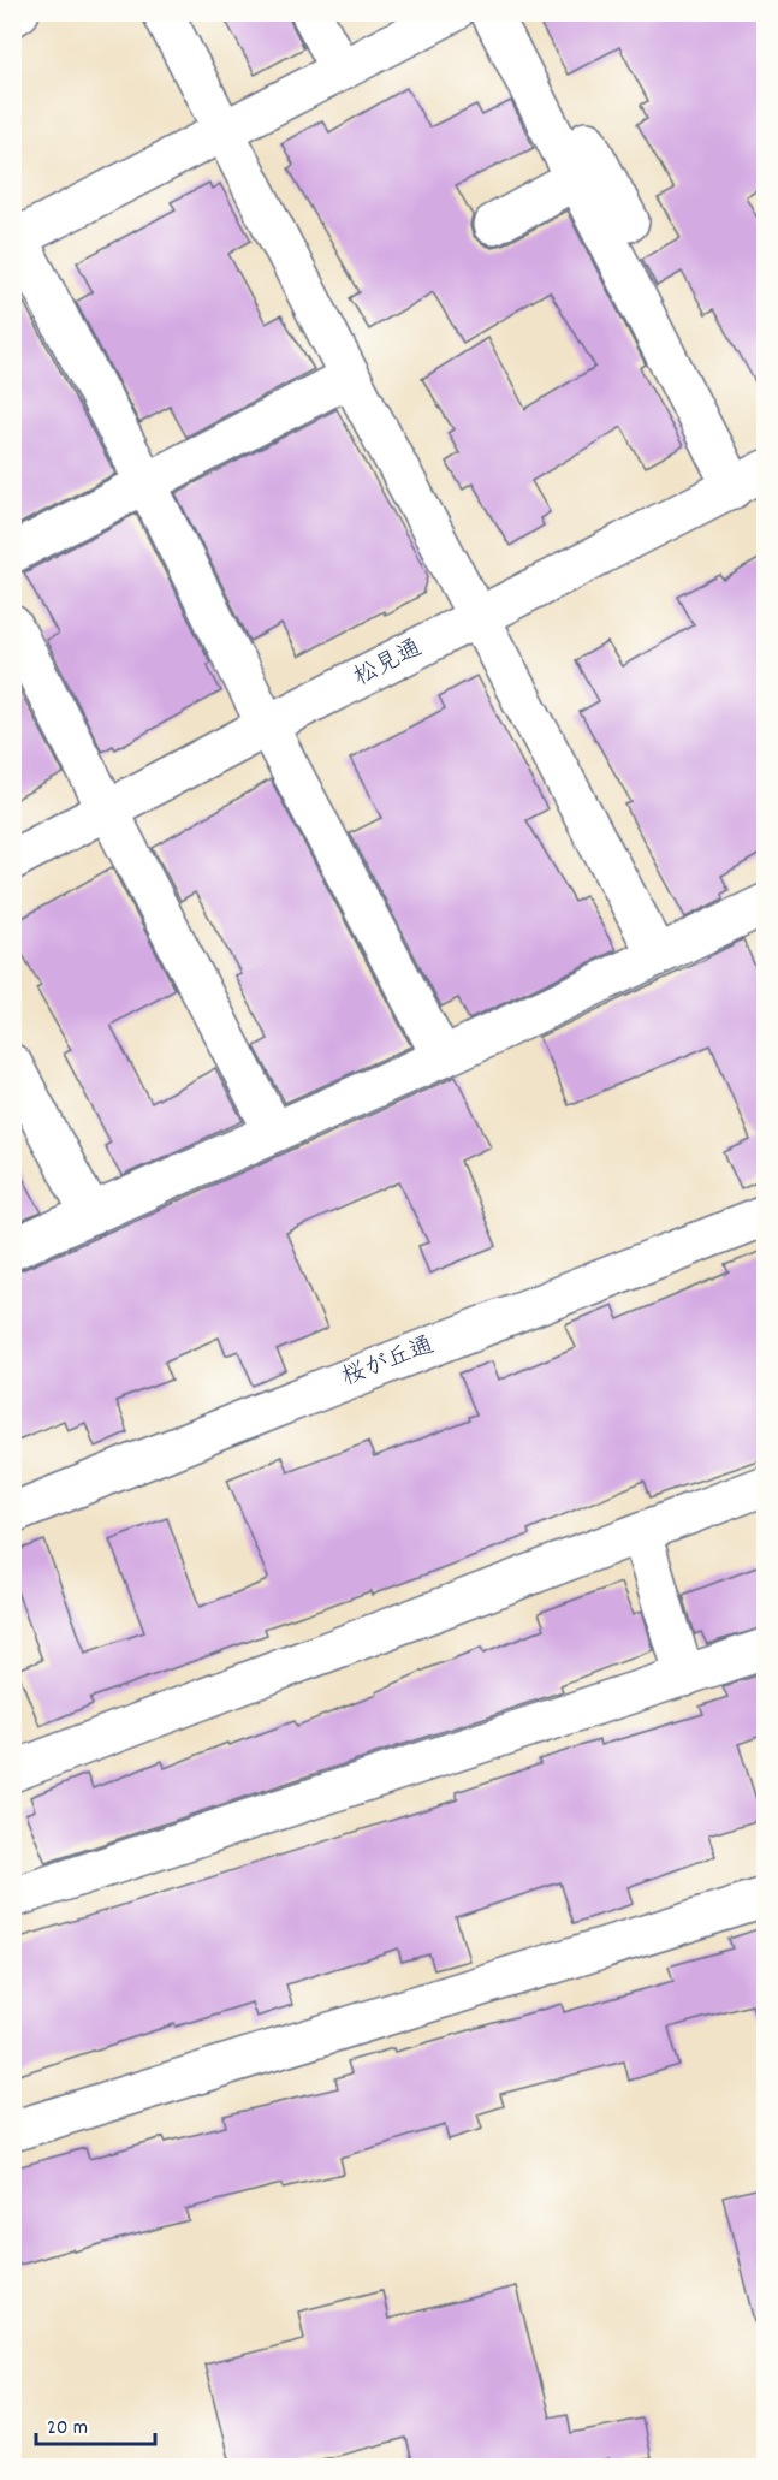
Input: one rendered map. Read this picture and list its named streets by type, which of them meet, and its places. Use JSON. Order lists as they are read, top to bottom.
{
  "streets": {
    "street": ["松見通", "桜が丘通"]
  },
  "scale_bar": "20 m"
}
